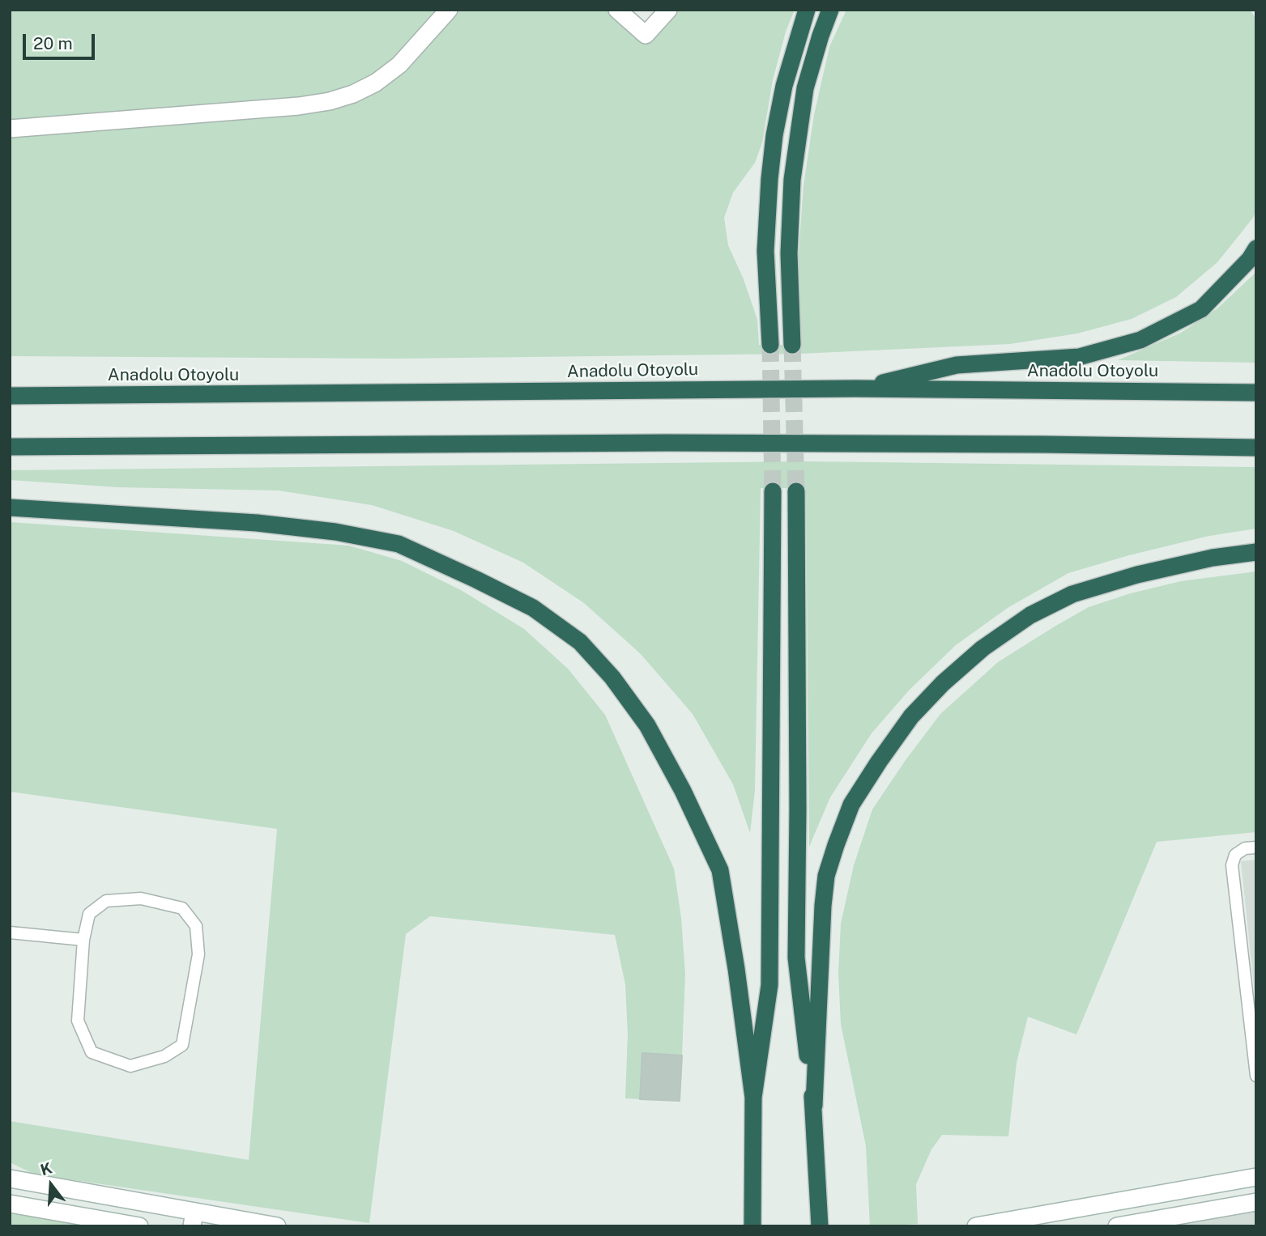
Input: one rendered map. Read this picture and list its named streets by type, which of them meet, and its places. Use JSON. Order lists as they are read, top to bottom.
{
  "streets": {
    "highway": ["Anadolu Otoyolu"]
  },
  "scale_bar": "20 m",
  "north": "top"
}
